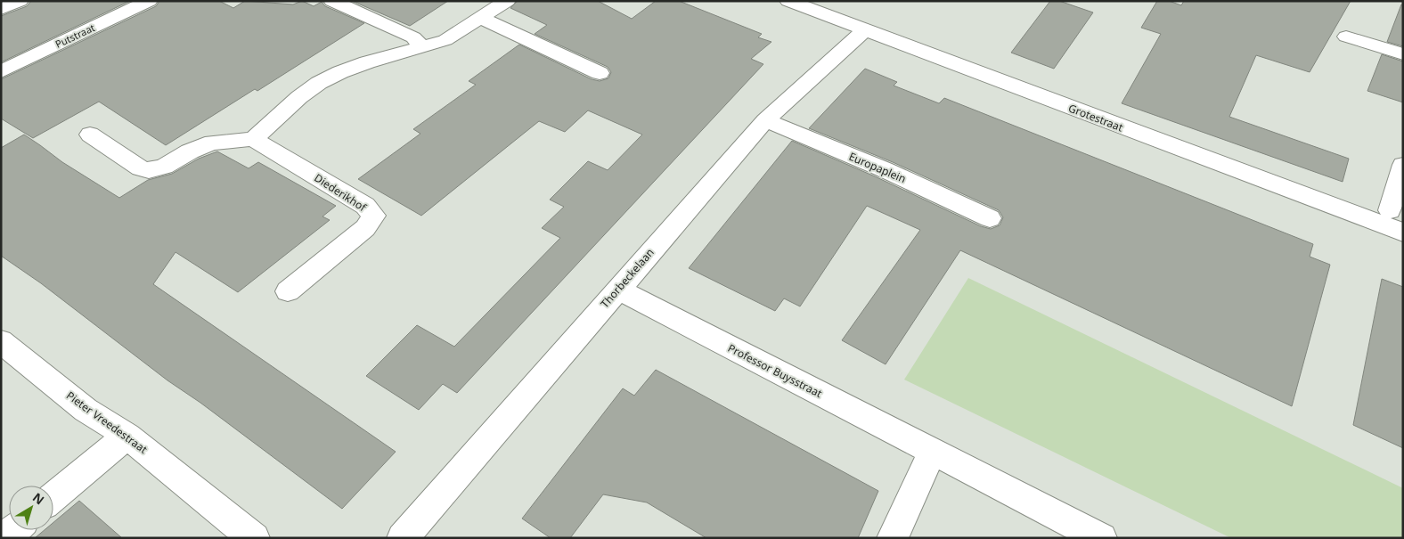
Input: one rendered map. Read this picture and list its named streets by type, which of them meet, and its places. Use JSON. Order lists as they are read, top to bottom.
{
  "streets": {
    "street": [
      "Putstraat",
      "Grotestraat",
      "Europaplein",
      "Diederikhof",
      "Thorbeckelaan",
      "Professor Buysstraat",
      "Pieter Vreedestraat"
    ]
  },
  "crossings": [
    ["Grotestraat", "Thorbeckelaan"],
    ["Europaplein", "Thorbeckelaan"],
    ["Thorbeckelaan", "Professor Buysstraat"]
  ],
  "north": "top right"
}
